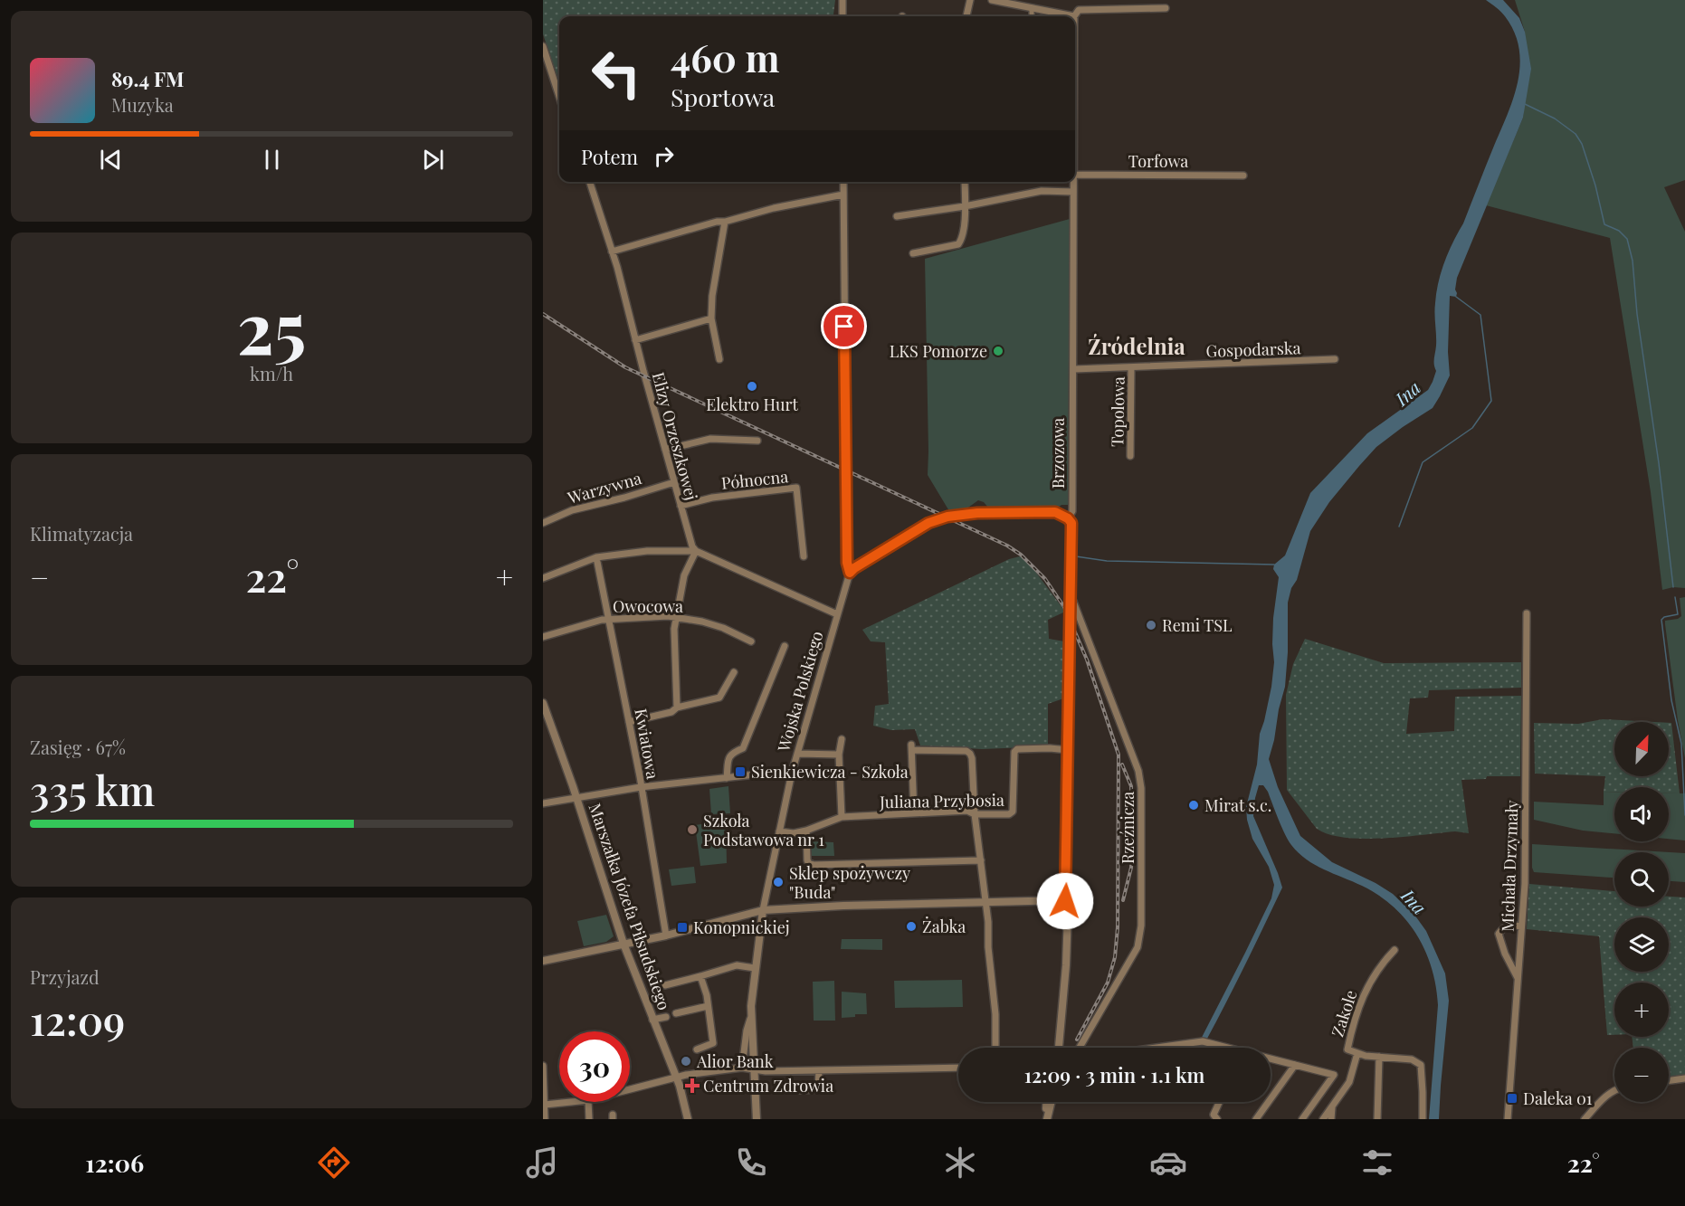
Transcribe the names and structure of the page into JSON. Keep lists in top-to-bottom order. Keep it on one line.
{"streets":{"street":["Torfowa","Gospodarska","Topolowa","Elizy Orzeszkowej","Brzozowa","Północna","Warzywna","Owocowa","Wojska Polskiego","Kwiatowa","Juliana Przybosia","Rzeźnicza","Michała Drzymały","Marszałka Józefa Piłsudskiego","Zakole"]},"crossings":[["Gospodarska","Topolowa"],["Gospodarska","Brzozowa"],["Elizy Orzeszkowej","Północna"],["Elizy Orzeszkowej","Warzywna"],["Brzozowa","Juliana Przybosia"],["Brzozowa","Rzeźnicza"],["Owocowa","Kwiatowa"],["Wojska Polskiego","Juliana Przybosia"]],"districts":["Źródelnia"],"water":["Ina"],"places":{"other":["LKS Pomorze","Elektro Hurt","Remi TSL","Mirat s.c.","Szkoła Podstawowa nr 1","Sklep spożywczy \"Buda\"","Żabka","Alior Bank"],"transit":["Sienkiewicza - Szkoła","Konopnickiej","Daleka 01"],"health":["Centrum Zdrowia"]},"north":"top right","page":{"turn":["460 m","Sportowa"],"song":["89.4 FM","Muzyka"],"then":"Potem","tile":[["25","km/h"],"Klimatyzacja",["Zasięg · 67%","335 km"],["Przyjazd","12:09"]],"heat":["−","22°","+"],"map_buttons":["+","−"],"limit":"30","trip":"12:09 · 3 min · 1.1 km","tabs":["12:06","22°"]}}
